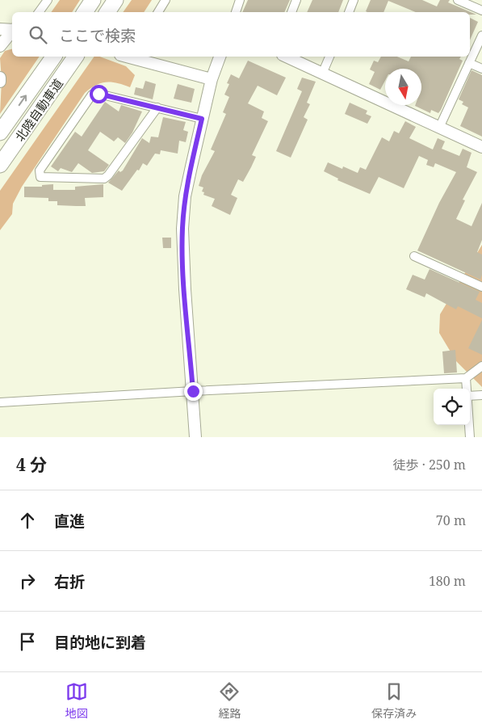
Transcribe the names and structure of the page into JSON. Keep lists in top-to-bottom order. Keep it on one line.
{"streets":{"highway":["北陸自動車道"]},"north":"bottom","page":{"search":"ここで検索","heading":["4 分","徒歩 · 250 m"],"list":[["直進","70 m"],["右折","180 m"],"目的地に到着"],"nav":["地図","経路","保存済み"]}}
